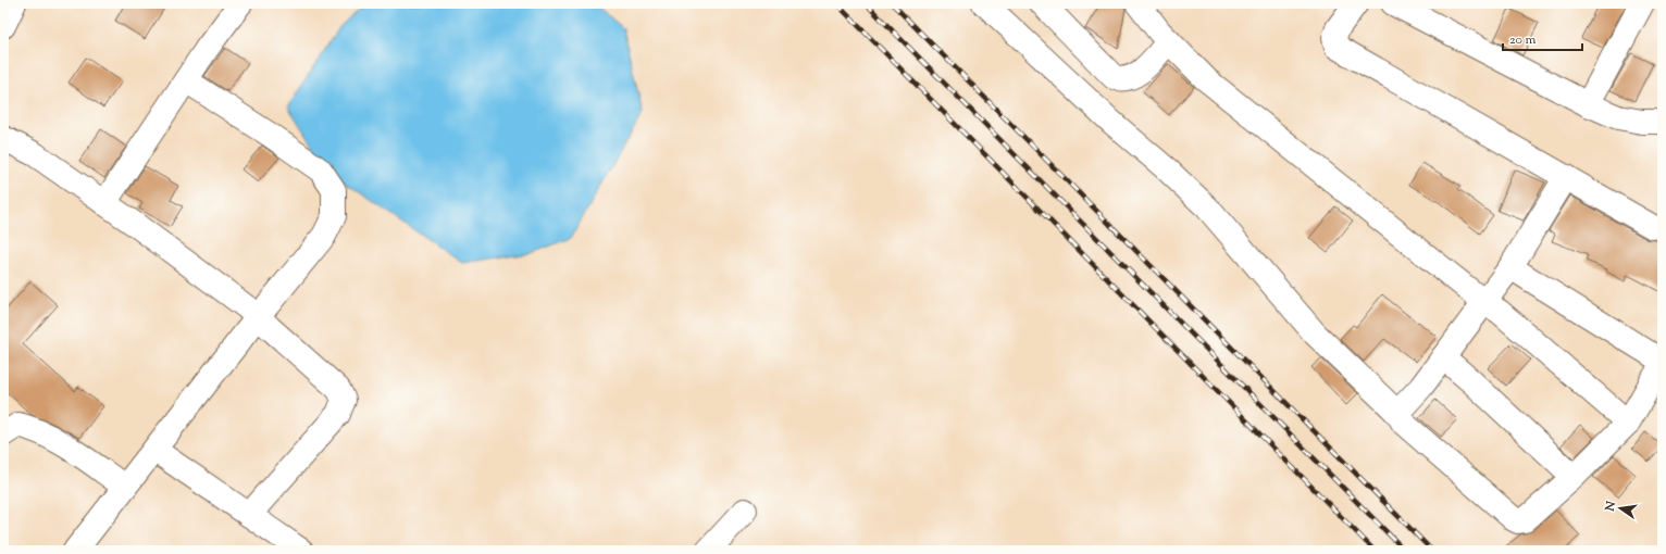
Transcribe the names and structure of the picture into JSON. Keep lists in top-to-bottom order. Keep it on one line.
{"scale_bar":"20 m","north":"left"}
